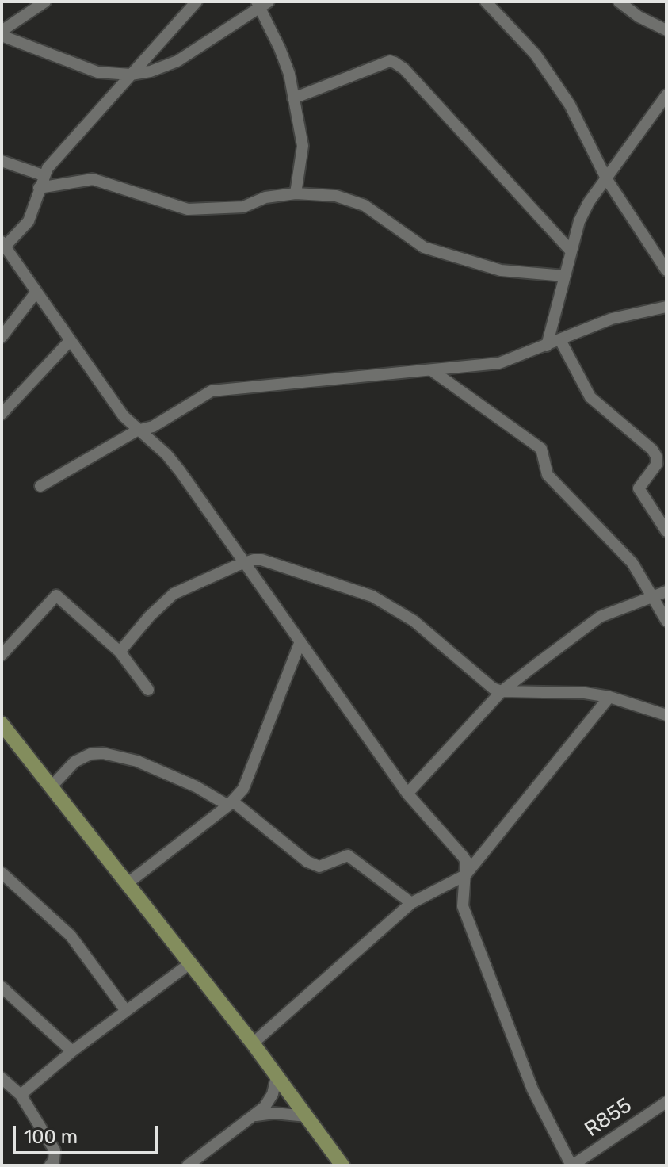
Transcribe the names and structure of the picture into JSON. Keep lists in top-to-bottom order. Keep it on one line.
{"streets":{"street":["R855"]},"scale_bar":"100 m"}
